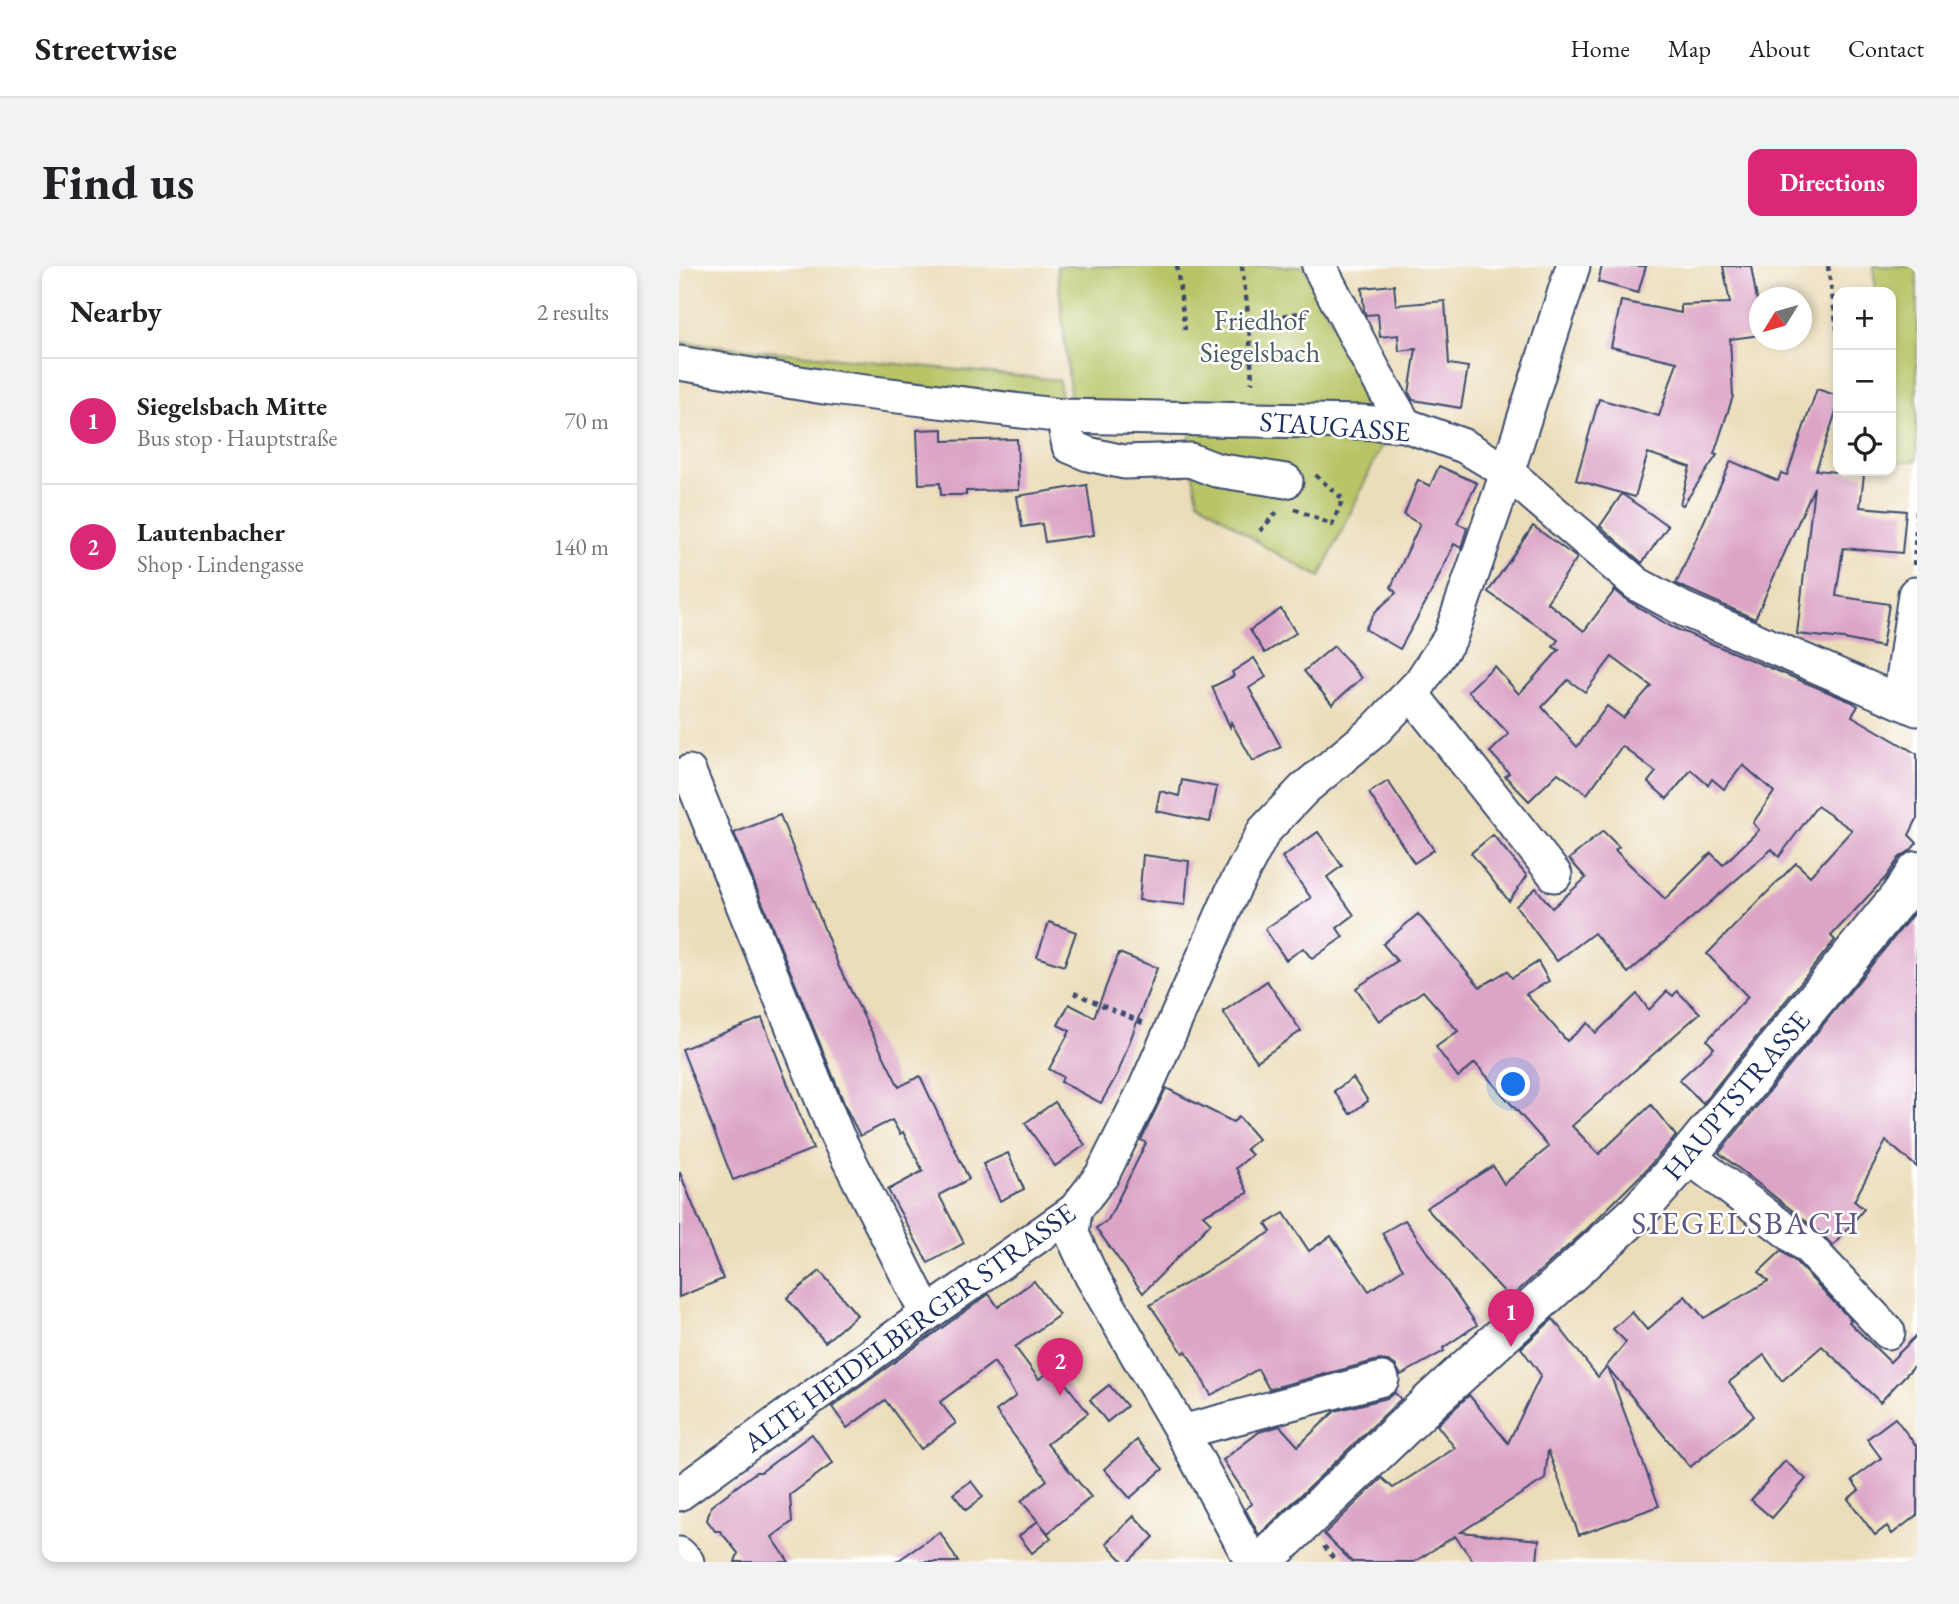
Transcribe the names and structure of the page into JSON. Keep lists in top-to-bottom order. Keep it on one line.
{"streets":{"main road":["HAUPTSTRASSE"],"street":["STAUGASSE","ALTE HEIDELBERGER STRASSE"]},"crossings":[["STAUGASSE","ALTE HEIDELBERGER STRASSE"]],"districts":["SIEGELSBACH"],"parks":["Friedhof Siegelsbach"],"north":"bottom left","page":{"header":"Streetwise","nav":["Home","Map","About","Contact"],"buttons":"Directions","title":"Find us","heading":["Nearby","2 results"],"map_buttons":["+","−"],"list":[{"mark":"1","name":"Siegelsbach Mitte","note":"Bus stop · Hauptstraße","value":"70 m"},{"mark":"2","name":"Lautenbacher","note":"Shop · Lindengasse","value":"140 m"}],"pins":["1","2"]}}
